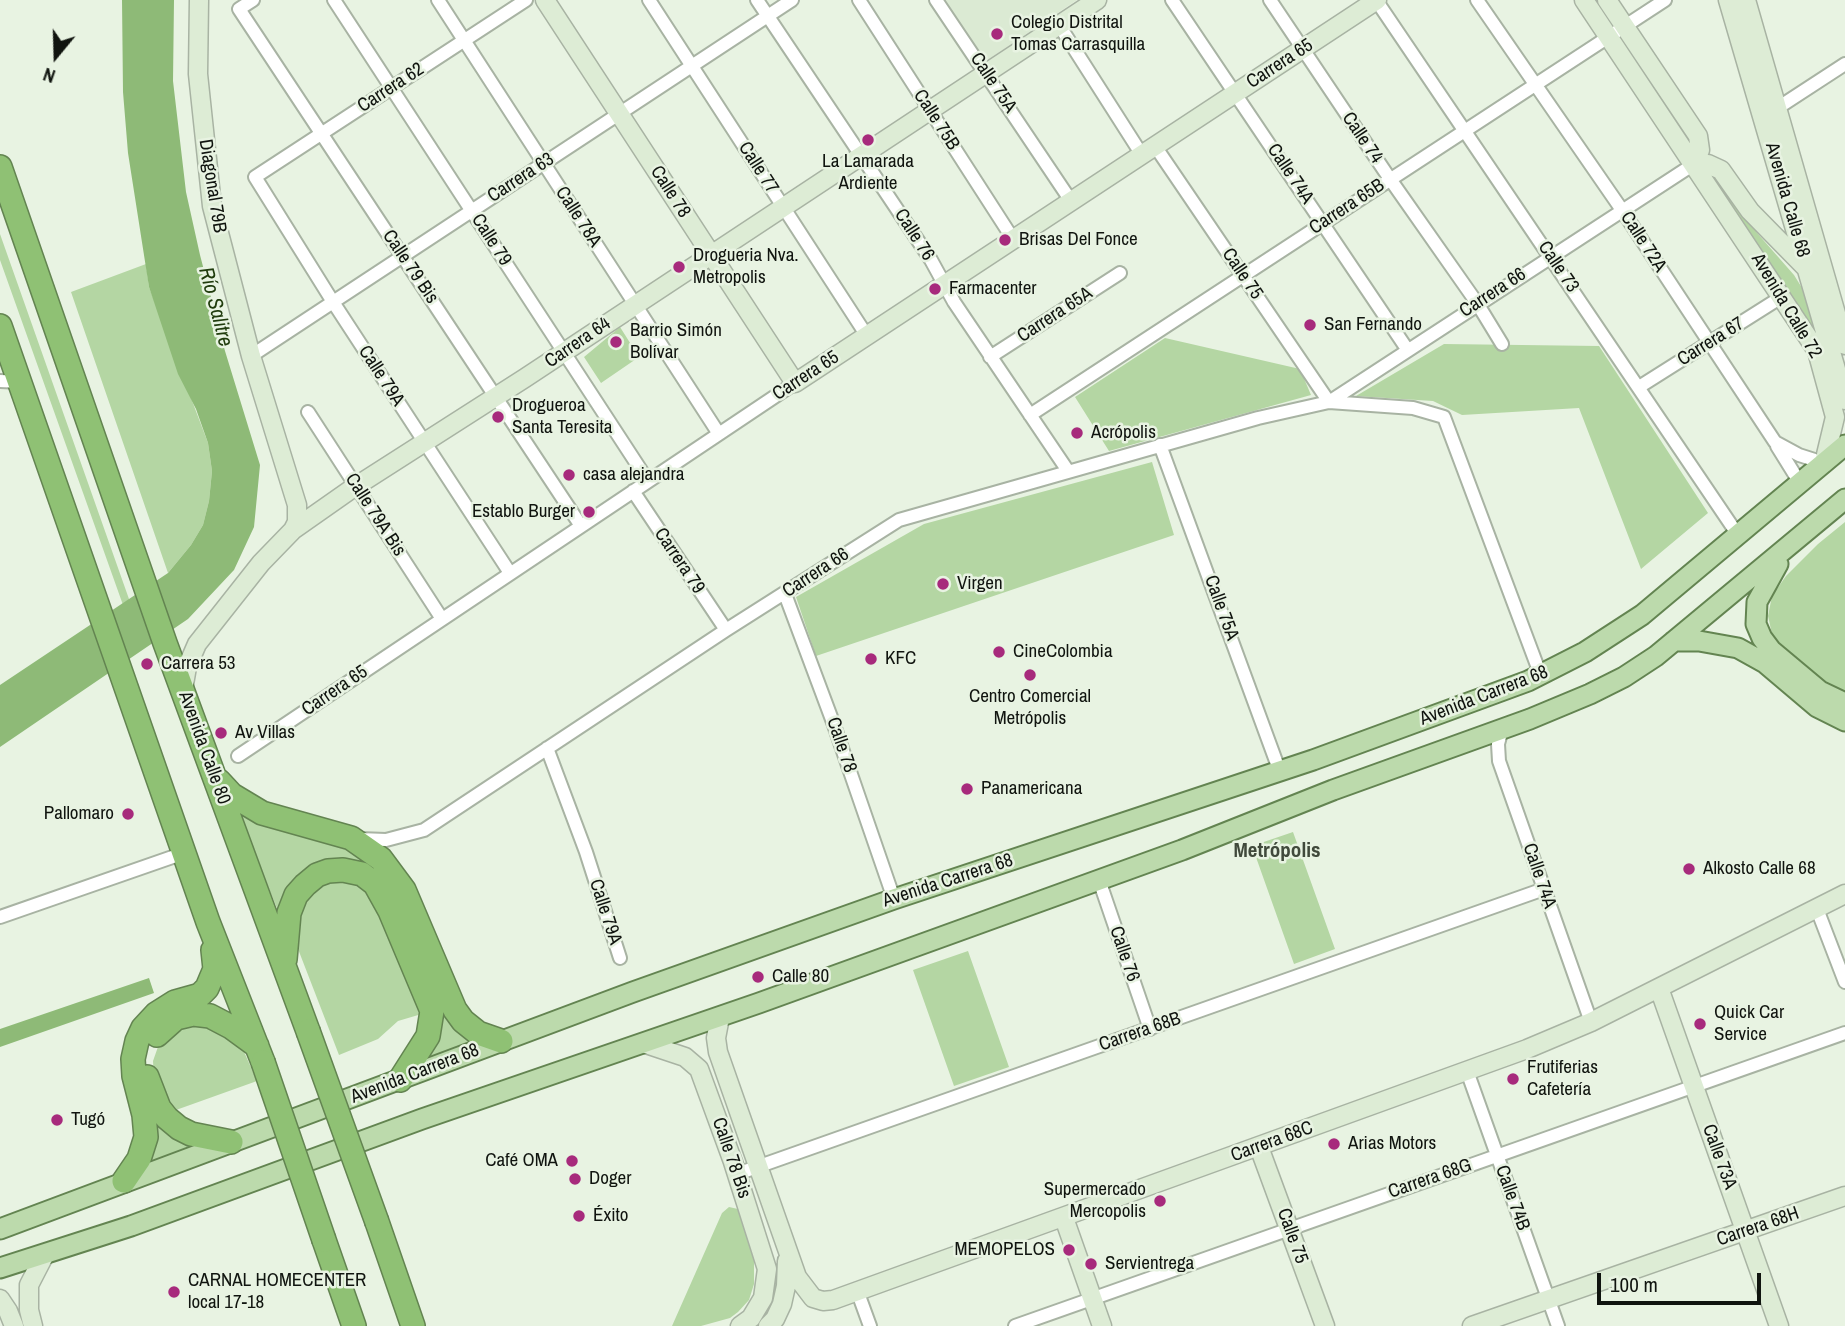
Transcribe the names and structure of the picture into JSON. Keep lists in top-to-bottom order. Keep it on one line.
{"streets":{"highway":["Avenida Calle 80"],"main road":["Avenida Carrera 68"],"street":["Carrera 65","Calle 75A","Carrera 62","Calle 75B","Calle 74","Calle 77","Calle 74A","Carrera 63","Diagonal 79B","Calle 78","Avenida Calle 68","Carrera 65B","Calle 78A","Calle 76","Calle 79","Calle 72A","Calle 79 Bis","Calle 73","Calle 75","Carrera 66","Avenida Calle 72","Carrera 65A","Carrera 67","Carrera 64","Calle 79A","Calle 79A Bis","Carrera 79","Carrera 68B","Carrera 68C","Calle 73A","Calle 78 Bis","Carrera 68G","Calle 74B","Carrera 68H"]},"crossings":[["Carrera 65","Calle 75A"],["Carrera 65","Calle 75B"],["Carrera 65","Calle 74"],["Carrera 65","Calle 77"],["Carrera 65","Calle 74A"],["Carrera 65","Calle 78"],["Carrera 65","Calle 78A"],["Carrera 65","Calle 76"],["Carrera 65","Calle 79"],["Carrera 65","Calle 79 Bis"],["Carrera 65","Calle 73"],["Carrera 65","Calle 75"],["Carrera 65","Calle 79A"],["Carrera 65","Calle 79A Bis"],["Carrera 65","Carrera 79"],["Calle 75A","Carrera 66"],["Calle 75A","Carrera 64"],["Calle 75A","Avenida Carrera 68"],["Carrera 62","Calle 78A"],["Carrera 62","Calle 79"],["Carrera 62","Calle 79 Bis"],["Carrera 62","Calle 79A"],["Calle 75B","Carrera 64"],["Calle 74","Carrera 65B"],["Calle 74","Carrera 66"],["Calle 77","Carrera 63"],["Calle 77","Carrera 64"],["Calle 74A","Carrera 65B"],["Calle 74A","Carrera 66"],["Calle 74A","Avenida Carrera 68"],["Calle 74A","Carrera 68B"],["Calle 74A","Carrera 68C"],["Carrera 63","Diagonal 79B"],["Carrera 63","Calle 78"],["Carrera 63","Calle 78A"],["Carrera 63","Calle 76"],["Carrera 63","Calle 79"],["Carrera 63","Calle 79 Bis"],["Carrera 63","Calle 79A"],["Diagonal 79B","Carrera 64"],["Calle 78","Carrera 66"],["Calle 78","Carrera 64"],["Calle 78","Avenida Carrera 68"],["Avenida Calle 68","Avenida Calle 72"],["Carrera 65B","Calle 76"],["Carrera 65B","Calle 72A"],["Carrera 65B","Calle 73"],["Carrera 65B","Calle 75"],["Carrera 65B","Avenida Calle 72"],["Calle 78A","Carrera 64"],["Calle 76","Carrera 66"],["Calle 76","Carrera 65A"],["Calle 76","Carrera 64"],["Calle 76","Avenida Carrera 68"],["Calle 76","Carrera 68B"],["Calle 79","Carrera 64"],["Calle 72A","Carrera 66"],["Calle 72A","Carrera 67"],["Calle 72A","Avenida Carrera 68"],["Calle 79 Bis","Carrera 64"],["Calle 73","Carrera 66"],["Calle 73","Carrera 67"],["Calle 73","Avenida Carrera 68"],["Calle 75","Carrera 66"],["Calle 75","Carrera 64"],["Calle 75","Carrera 68C"],["Calle 75","Carrera 68G"],["Carrera 66","Avenida Calle 72"],["Carrera 66","Calle 79A"],["Carrera 66","Carrera 79"],["Carrera 66","Avenida Carrera 68"],["Avenida Calle 72","Carrera 67"],["Avenida Calle 72","Avenida Carrera 68"],["Carrera 64","Calle 79A"],["Carrera 64","Calle 79A Bis"],["Carrera 64","Avenida Calle 80"],["Avenida Carrera 68","Calle 78 Bis"],["Carrera 68B","Calle 78 Bis"],["Carrera 68C","Calle 73A"],["Carrera 68C","Calle 78 Bis"],["Carrera 68C","Calle 74B"],["Calle 73A","Carrera 68G"],["Calle 73A","Carrera 68H"],["Carrera 68G","Calle 74B"],["Calle 74B","Carrera 68H"]],"districts":["Metrópolis"],"water":["Río Salitre"],"places":["Colegio Distrital Tomas Carrasquilla","La Lamarada Ardiente","Brisas Del Fonce","Drogueria Nva. Metropolis","Farmacenter","San Fernando","Barrio Simón Bolívar","Drogueroa Santa Teresita","Acrópolis","casa alejandra","Establo Burger","Virgen","CineColombia","KFC","Carrera 53","Centro Comercial Metrópolis","Av Villas","Panamericana","Pallomaro","Alkosto Calle 68","Calle 80","Quick Car Service","Frutiferias Cafetería","Tugó","Arias Motors","Café OMA","Doger","Supermercado Mercopolis","Éxito","MEMOPELOS","Servientrega","CARNAL HOMECENTER local 17-18"],"scale_bar":"100 m","north":"bottom"}
